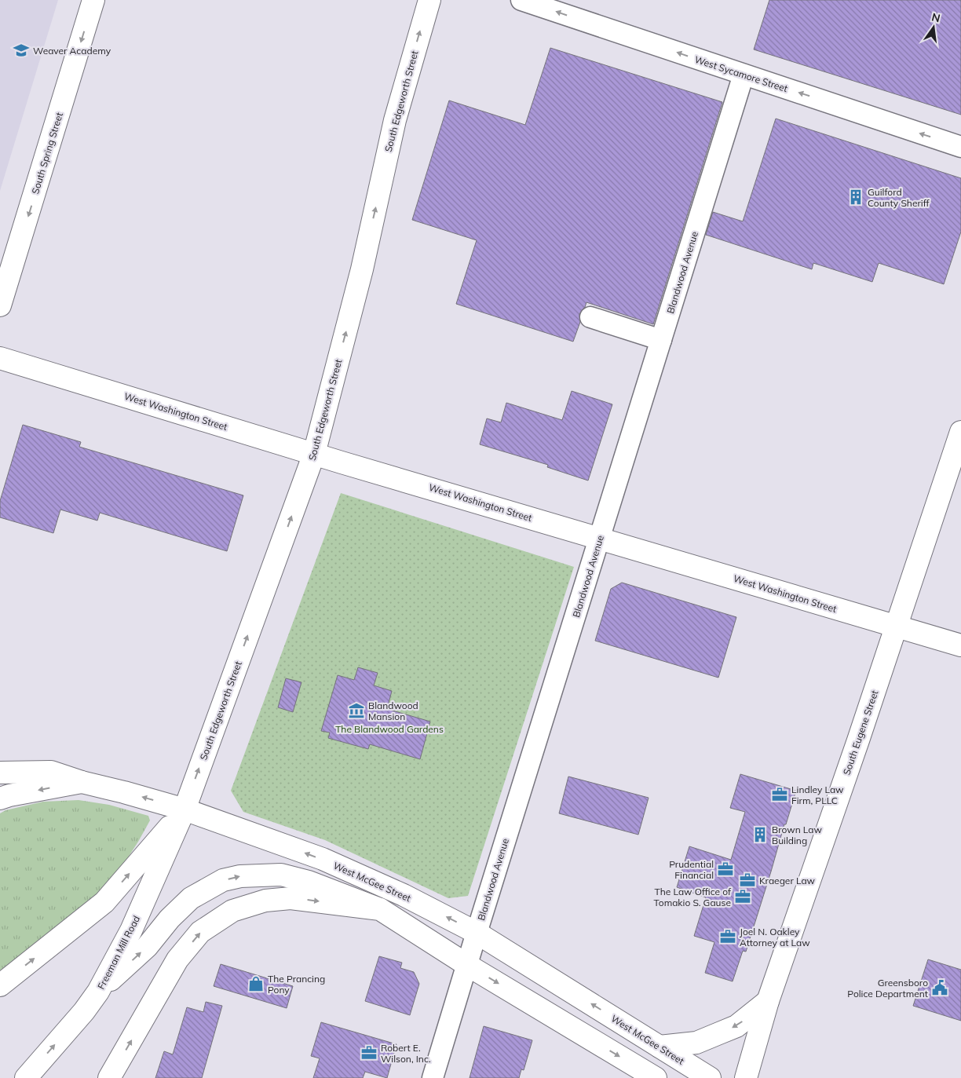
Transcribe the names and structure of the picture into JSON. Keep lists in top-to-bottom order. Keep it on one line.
{"streets":{"main road":["South Edgeworth Street","South Spring Street","West Washington Street","South Eugene Street","West McGee Street","Freeman Mill Road"],"street":["West Sycamore Street","Blandwood Avenue"]},"crossings":[["West Sycamore Street","Blandwood Avenue"],["South Edgeworth Street","West Washington Street"],["South Edgeworth Street","West McGee Street"],["South Edgeworth Street","Freeman Mill Road"],["Blandwood Avenue","West Washington Street"],["Blandwood Avenue","West McGee Street"],["West Washington Street","South Eugene Street"],["West McGee Street","Freeman Mill Road"]],"one_way":["West Sycamore Street","South Edgeworth Street","South Spring Street"],"parks":["The Blandwood Gardens"],"places":{"school or university":["Weaver Academy"],"building":["Guilford County Sheriff","Brown Law Building"],"museum":["Blandwood Mansion"],"office":["Lindley Law Firm, PLLC","Prudential Financial","Kraeger Law","The Law Office of Tomakio S. Gause","Joel N. Oakley Attorney at Law","Robert E. Wilson, Inc."],"shop":["The Prancing Pony"],"public building":["Greensboro Police Department"]},"north":"top"}
